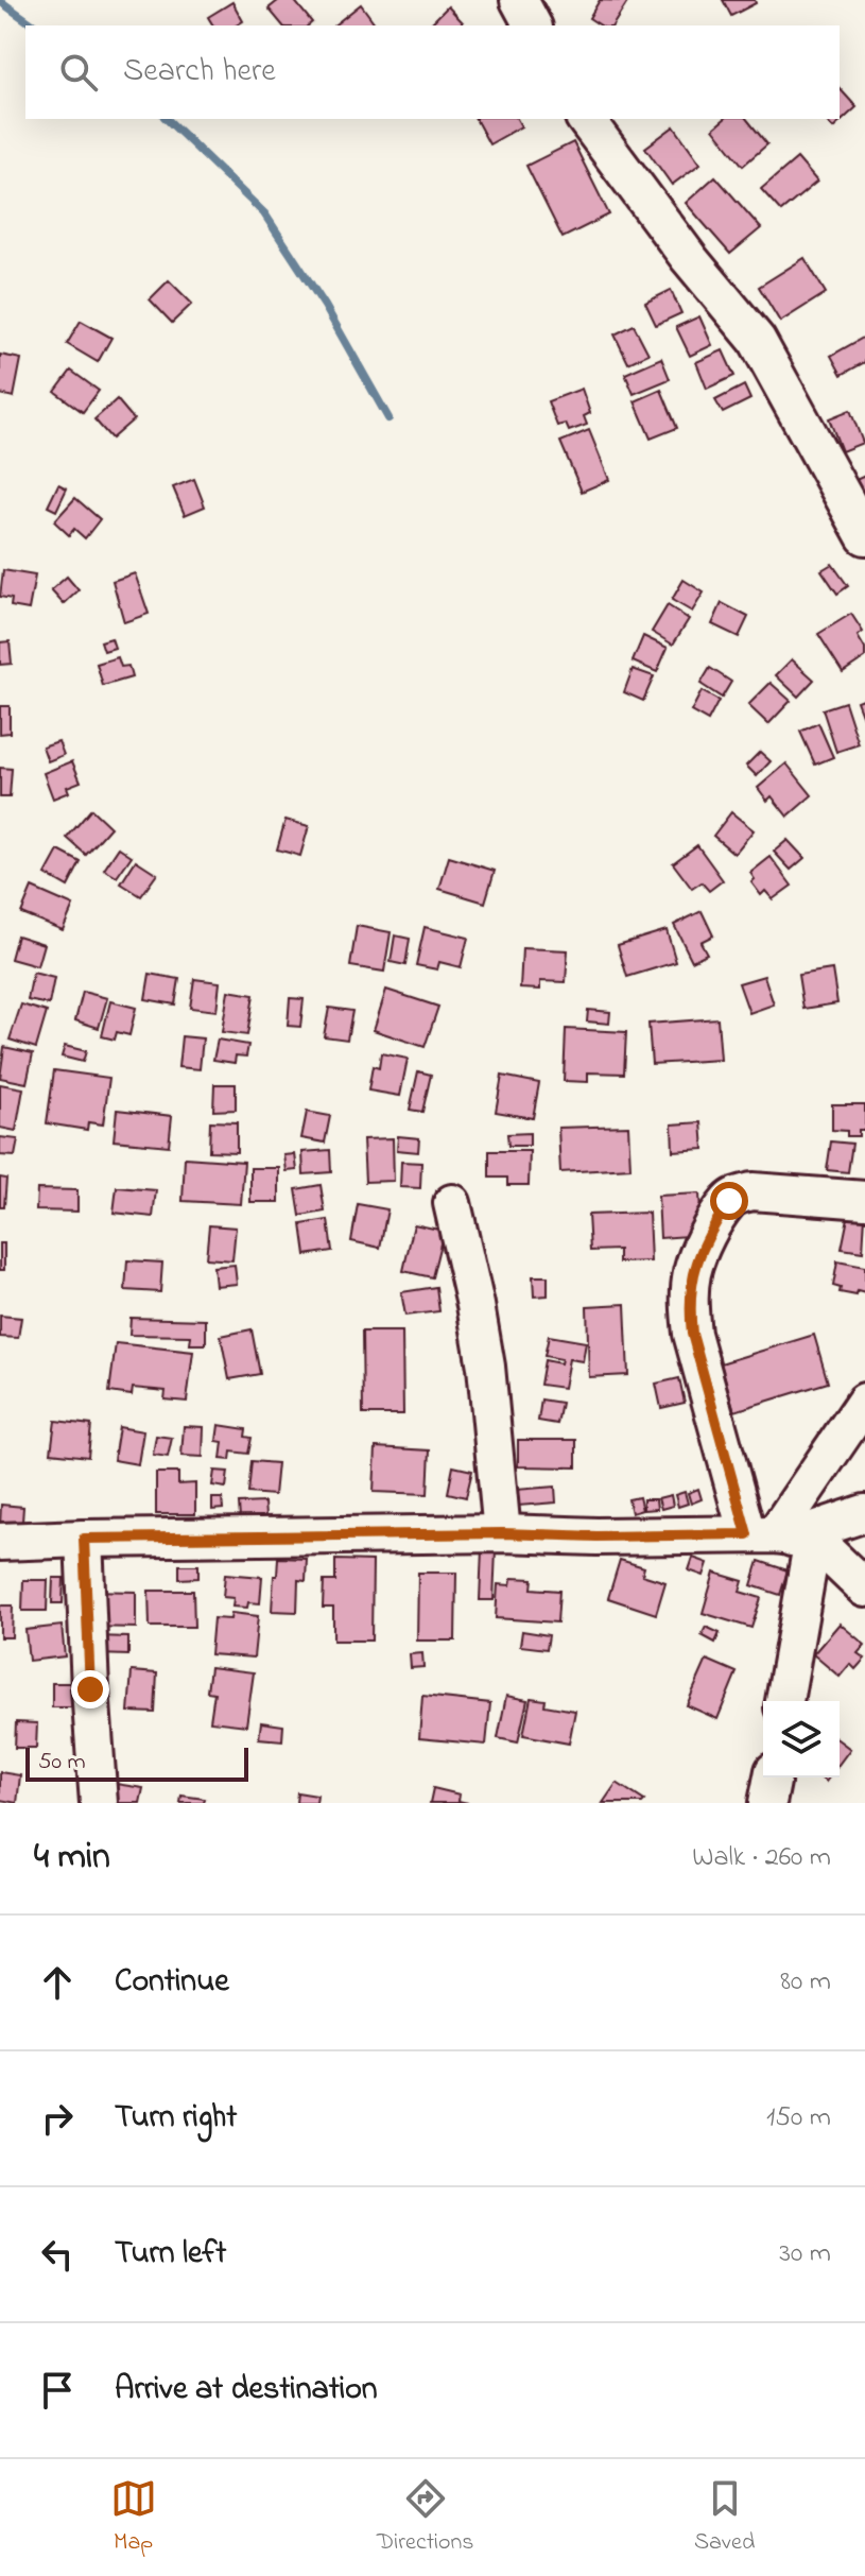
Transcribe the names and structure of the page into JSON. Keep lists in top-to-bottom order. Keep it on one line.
{"scale_bar":"50 m","page":{"search":"Search here","scale":"50 m","heading":["4 min","Walk · 260 m"],"list":[["Continue","80 m"],["Turn right","150 m"],["Turn left","30 m"],"Arrive at destination"],"nav":["Map","Directions","Saved"]}}
